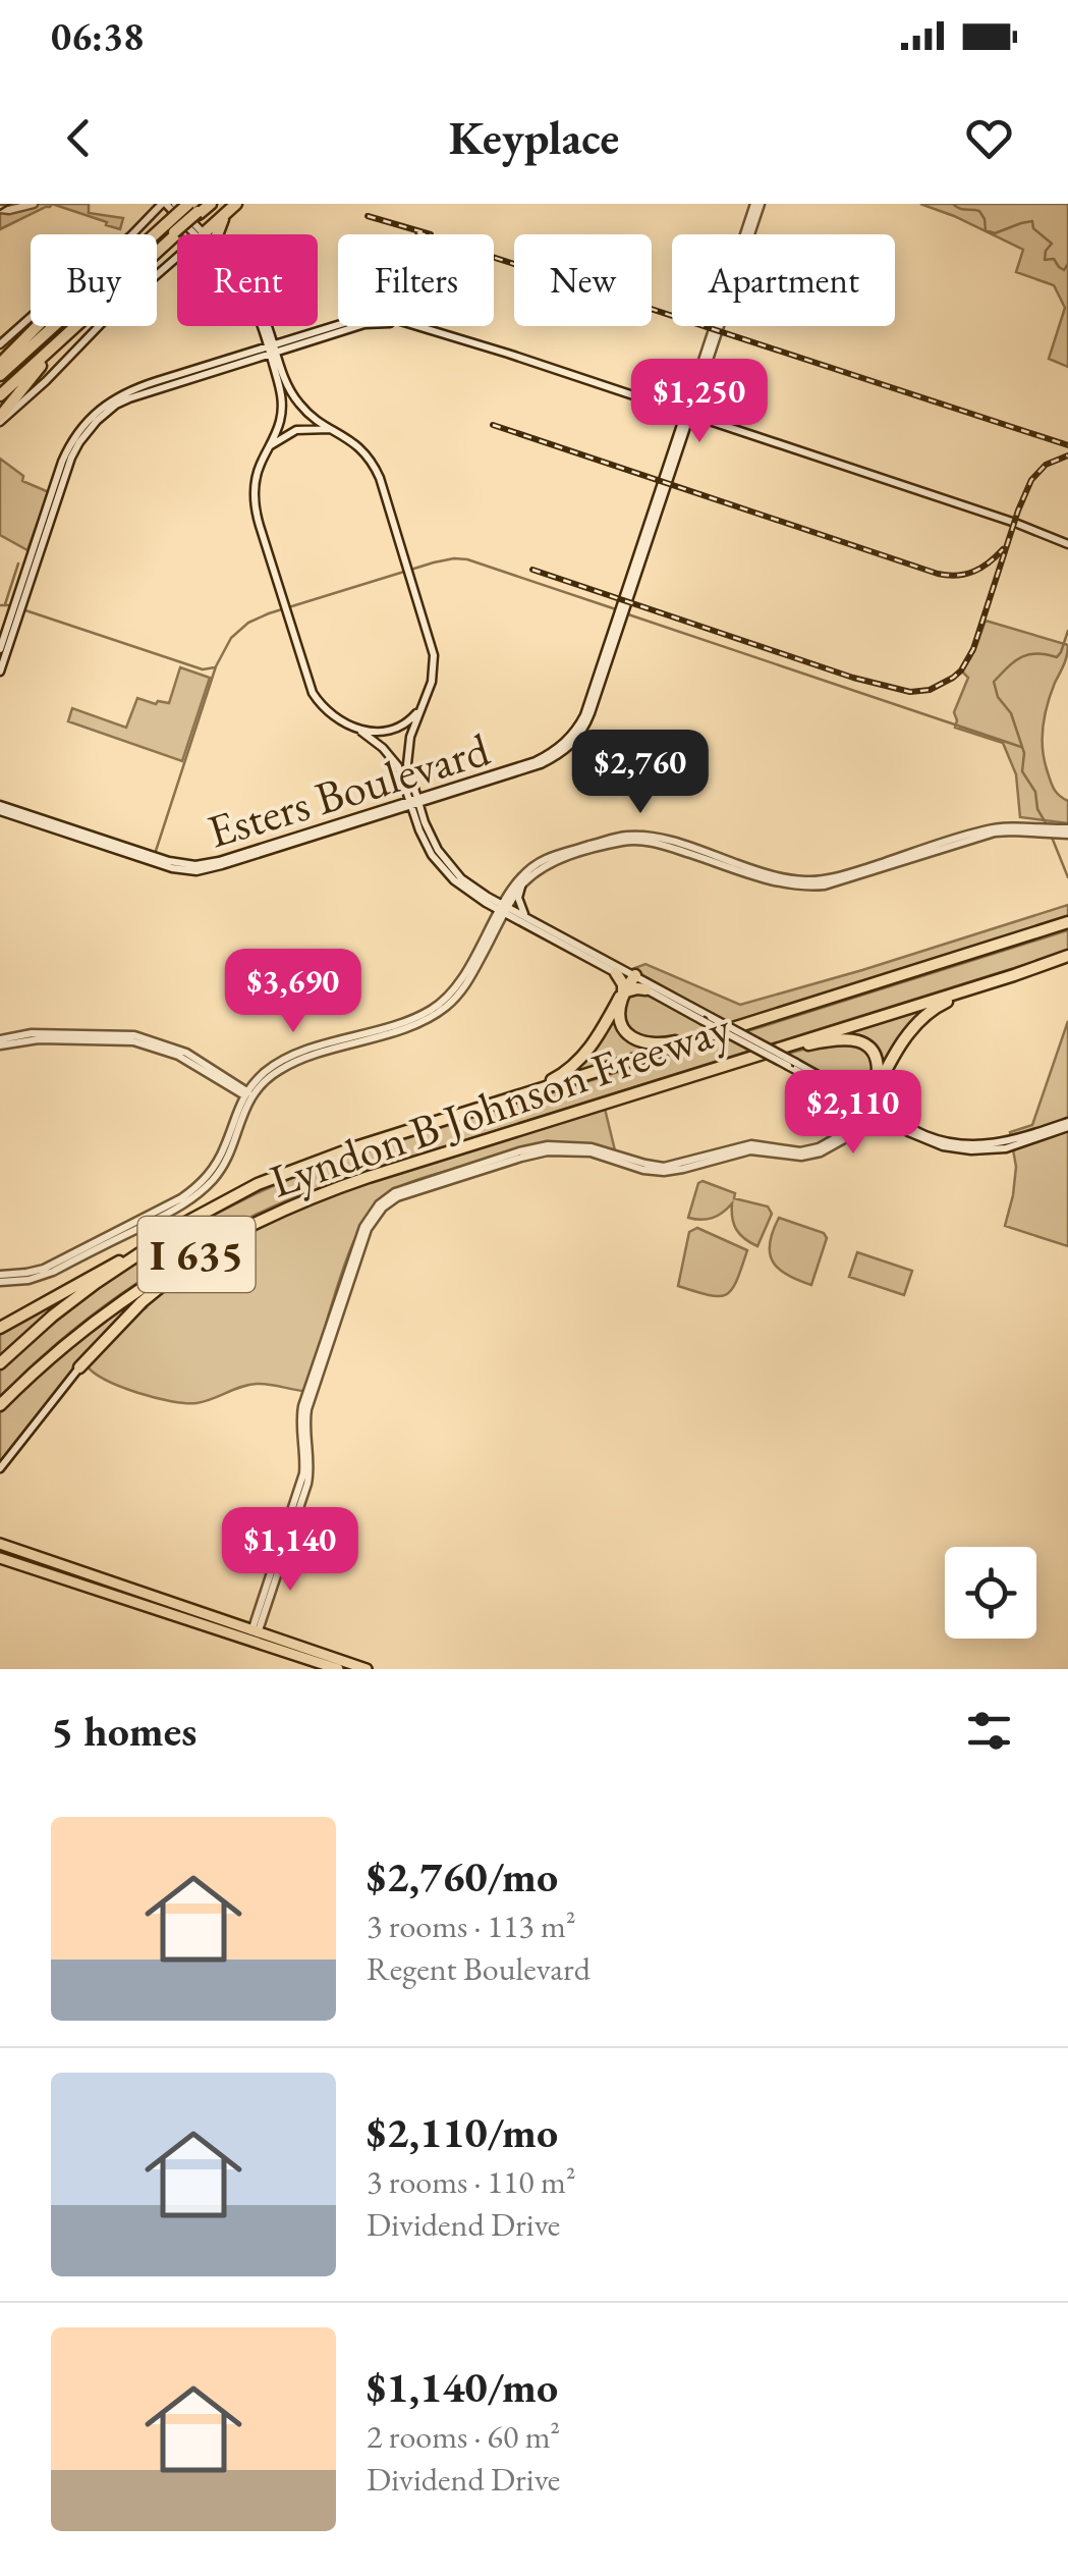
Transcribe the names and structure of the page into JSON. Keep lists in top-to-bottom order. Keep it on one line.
{"streets":{"highway":["Lyndon B Johnson Freeway","I 635"],"main road":["Esters Boulevard"]},"page":{"status":"06:38","header":"Keyplace","chip":["Buy","Rent","Filters","New","Apartment"],"price":["$1,250","$2,760","$3,690","$2,110","$1,140"],"heading":"5 homes","list":[{"name":"$2,760/mo","note":"3 rooms · 113 m² · Regent Boulevard"},{"name":"$2,110/mo","note":"3 rooms · 110 m² · Dividend Drive"},{"name":"$1,140/mo","note":"2 rooms · 60 m² · Dividend Drive"}]}}
